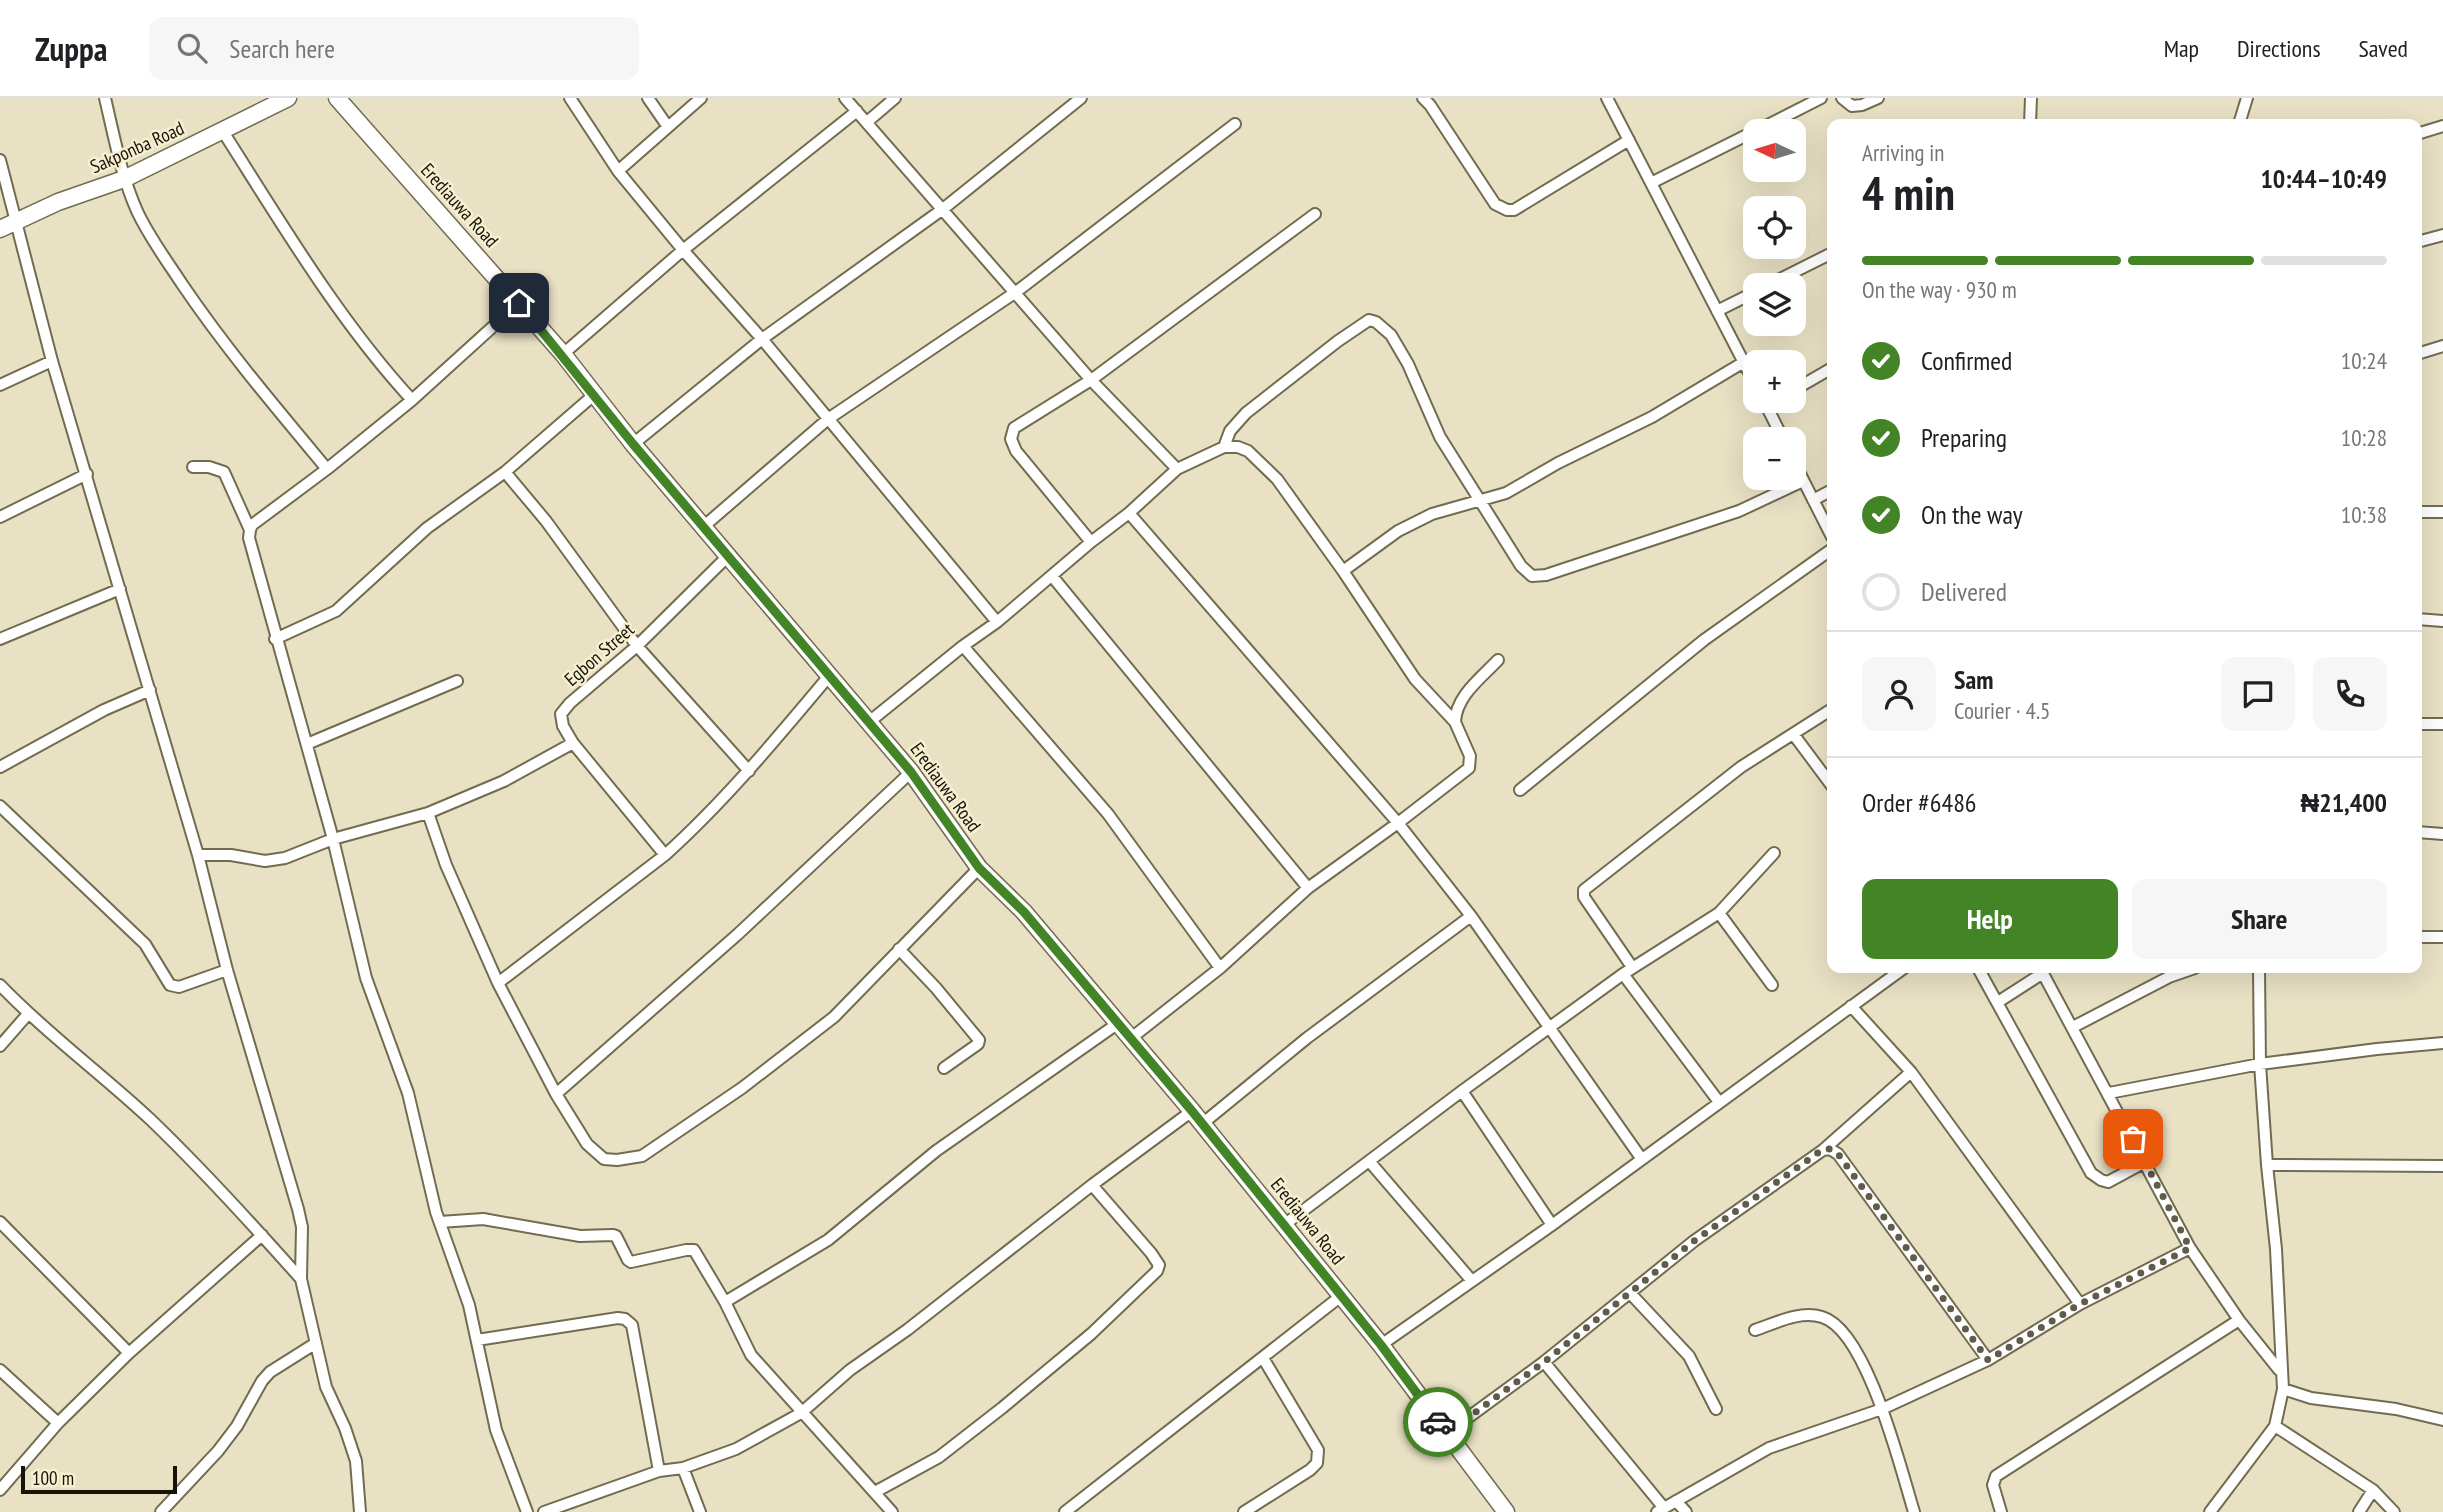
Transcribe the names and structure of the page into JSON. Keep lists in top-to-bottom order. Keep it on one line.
{"streets":{"street":["Sakponba Road","Erediauwa Road","Egbon Street"]},"crossings":[["Erediauwa Road","Egbon Street"]],"scale_bar":"100 m","north":"left","page":{"header":"Zuppa","search":"Search here","nav":["Map","Directions","Saved"],"map_buttons":["+","−"],"heading":["4 min","Arriving in","10:44–10:49"],"panel":["Sam","Courier · 4.5","Order #6486","₦21,400"],"bar":"On the way · 930 m","list":[["Confirmed","10:24"],["Preparing","10:28"],["On the way","10:38"],"Delivered"],"buttons":["Help","Share"],"scale":"100 m"}}
